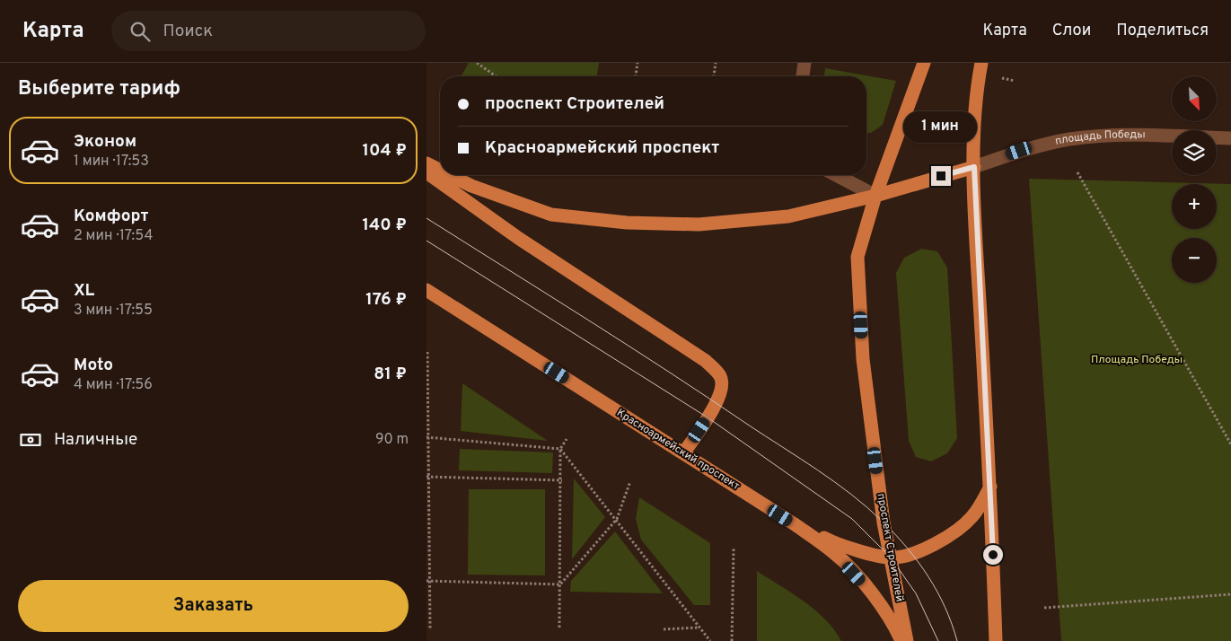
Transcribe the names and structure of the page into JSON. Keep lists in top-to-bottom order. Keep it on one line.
{"streets":{"main road":["Красноармейский проспект","проспект Строителей"],"street":["площадь Победы"]},"parks":["Площадь Победы"],"north":"bottom right","page":{"header":"Карта","search":"Поиск","nav":["Карта","Слои","Поделиться"],"heading":"Выберите тариф","map_buttons":["+","−"],"banner":["проспект Строителей","Красноармейский проспект"],"bubble":"1 мин","list":[{"name":"Эконом","note":"1 мин · 17:53","value":"104 ₽"},{"name":"Комфорт","note":"2 мин · 17:54","value":"140 ₽"},{"name":"XL","note":"3 мин · 17:55","value":"176 ₽"},{"name":"Moto","note":"4 мин · 17:56","value":"81 ₽"}],"pay":["Наличные","90 m"],"buttons":"Заказать"}}
